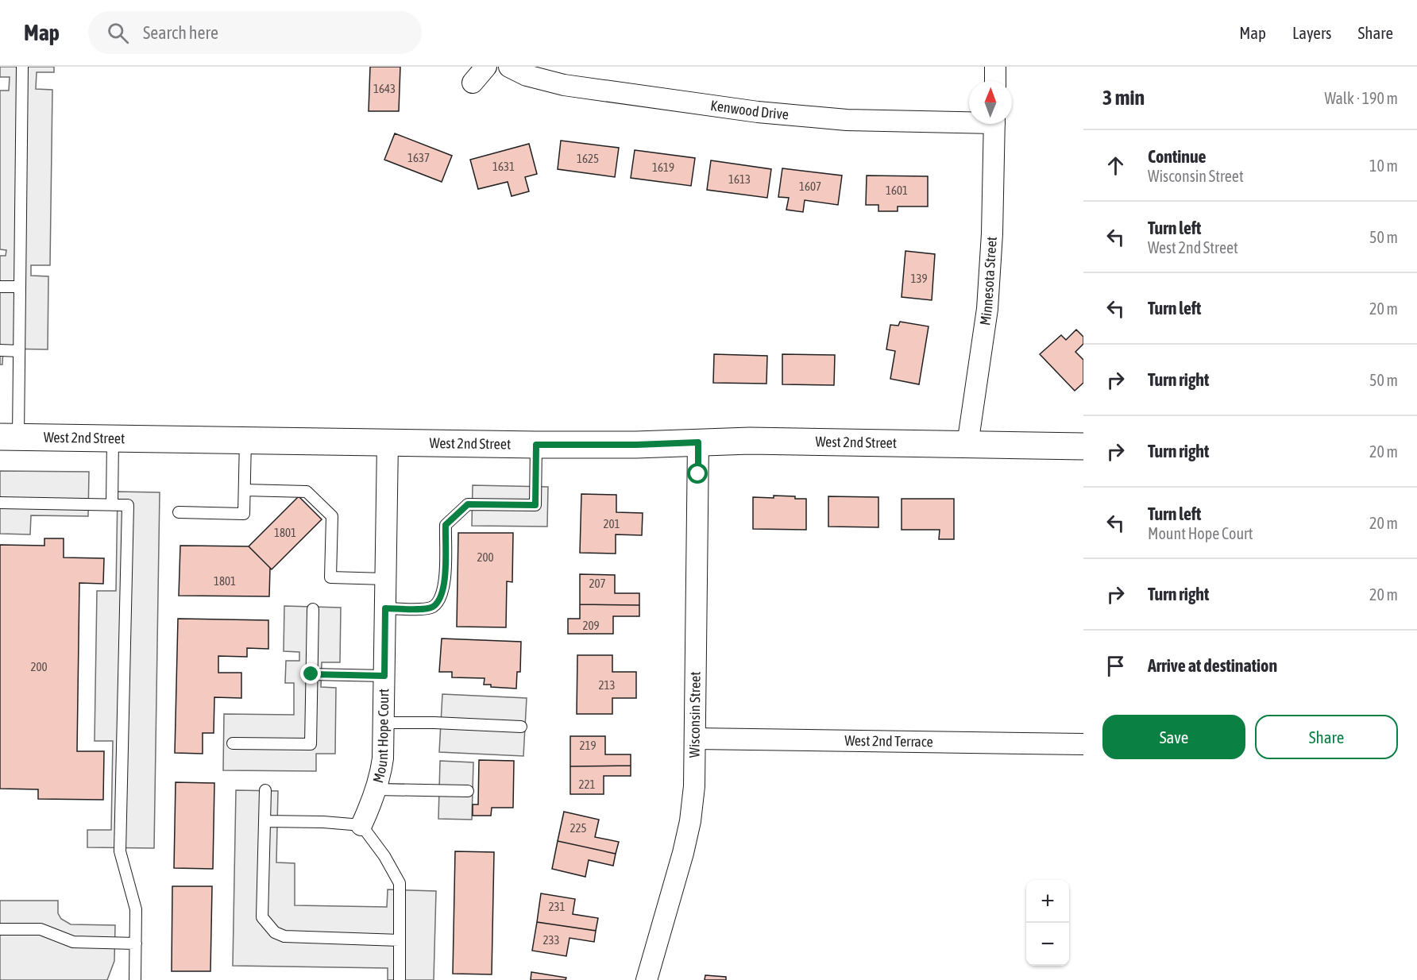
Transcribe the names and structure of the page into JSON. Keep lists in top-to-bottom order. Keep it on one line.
{"streets":{"street":["Kenwood Drive","Minnesota Street","West 2nd Street","Wisconsin Street","Mount Hope Court","West 2nd Terrace"]},"crossings":[["Minnesota Street","West 2nd Street"],["West 2nd Street","Wisconsin Street"],["West 2nd Street","Mount Hope Court"],["Wisconsin Street","West 2nd Terrace"]],"house_numbers":["1643","1637","1625","1631","1619","1613","1607","1601","139","201","1801","200","1801","207","209","200","213","219","221","225","231","233"],"north":"top","page":{"header":"Map","search":"Search here","nav":["Map","Layers","Share"],"heading":["3 min","Walk · 190 m"],"list":[["Continue","Wisconsin Street","10 m"],["Turn left","West 2nd Street","50 m"],["Turn left","20 m"],["Turn right","50 m"],["Turn right","20 m"],["Turn left","Mount Hope Court","20 m"],["Turn right","20 m"],"Arrive at destination"],"buttons":["Save","Share"],"map_buttons":["+","−"]}}
